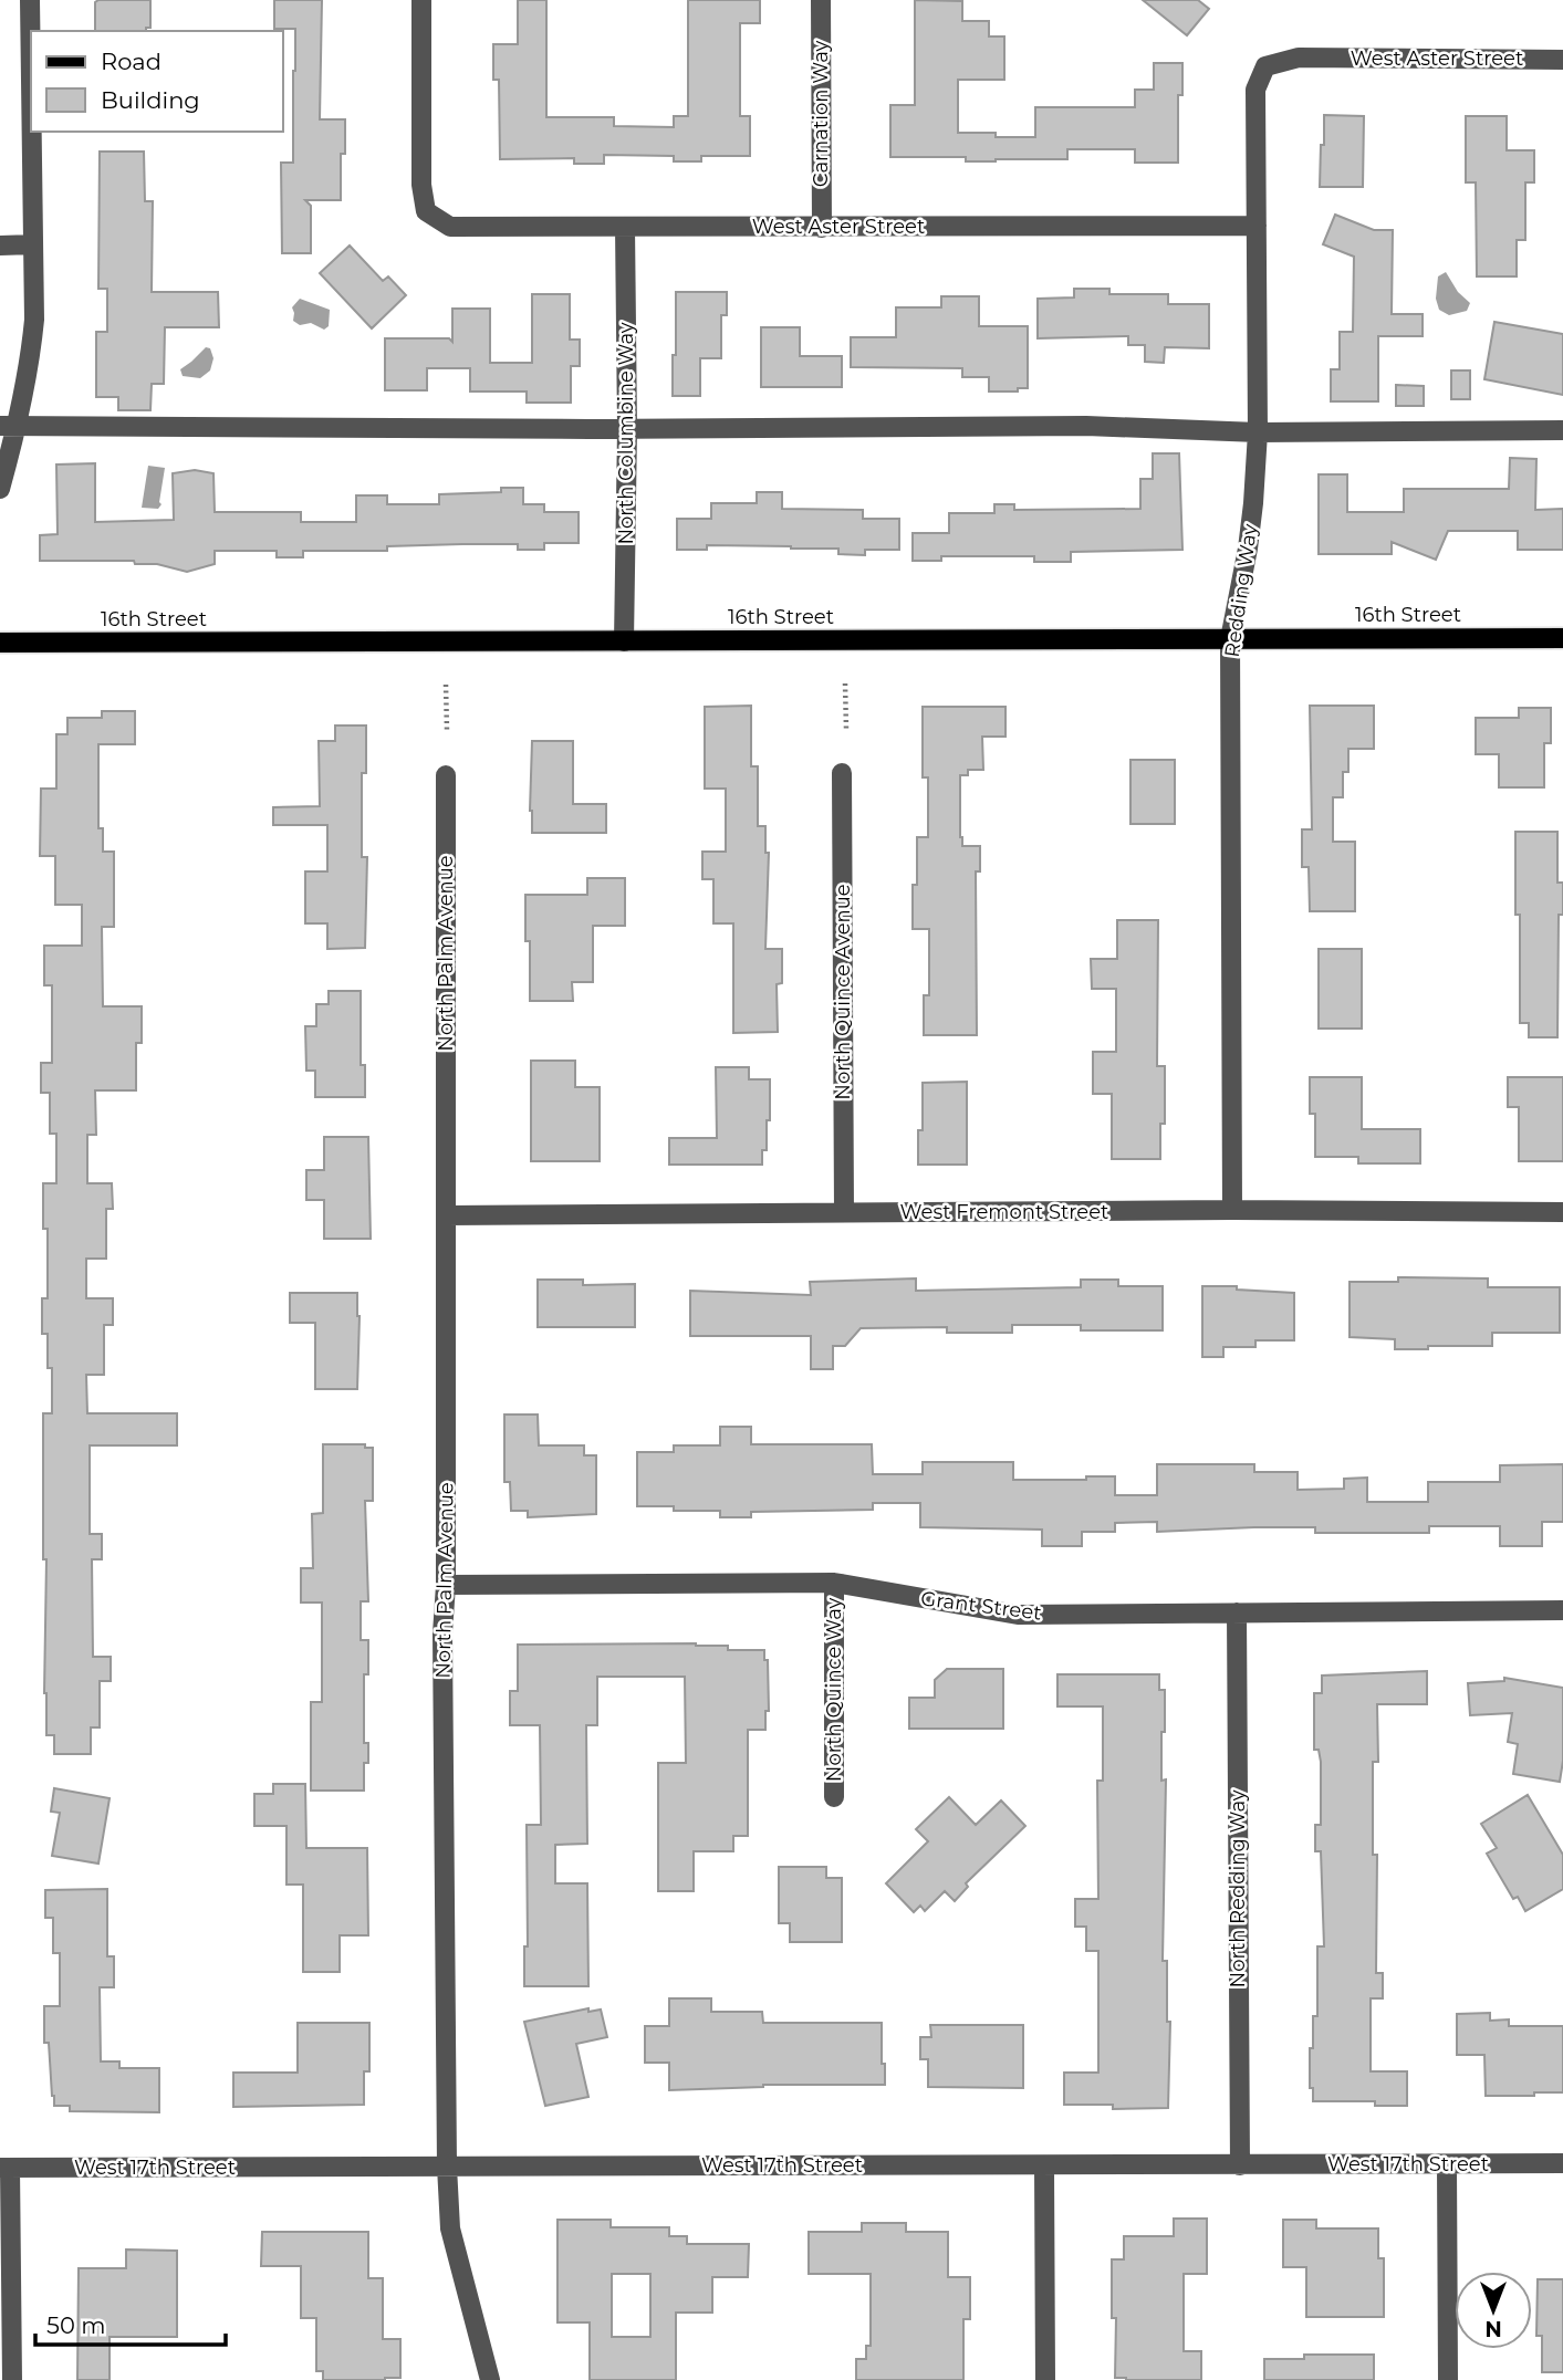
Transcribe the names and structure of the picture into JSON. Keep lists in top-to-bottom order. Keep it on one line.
{"streets":{"main road":["16th Street"],"street":["West Aster Street","Carnation Way","North Columbine Way","Redding Way","North Palm Avenue","North Quince Avenue","West Fremont Street","Grant Street","North Quince Way","North Redding Way","West 17th Street"]},"crossings":[["West Aster Street","Carnation Way"],["West Aster Street","North Columbine Way"],["West Aster Street","Redding Way"],["North Columbine Way","16th Street"],["Redding Way","16th Street"],["Redding Way","West Fremont Street"],["North Palm Avenue","West Fremont Street"],["North Palm Avenue","Grant Street"],["North Palm Avenue","West 17th Street"],["North Quince Avenue","West Fremont Street"],["Grant Street","North Quince Way"],["Grant Street","North Redding Way"],["North Redding Way","West 17th Street"]],"legend":["Road","Building"],"scale_bar":"50 m","north":"bottom"}
